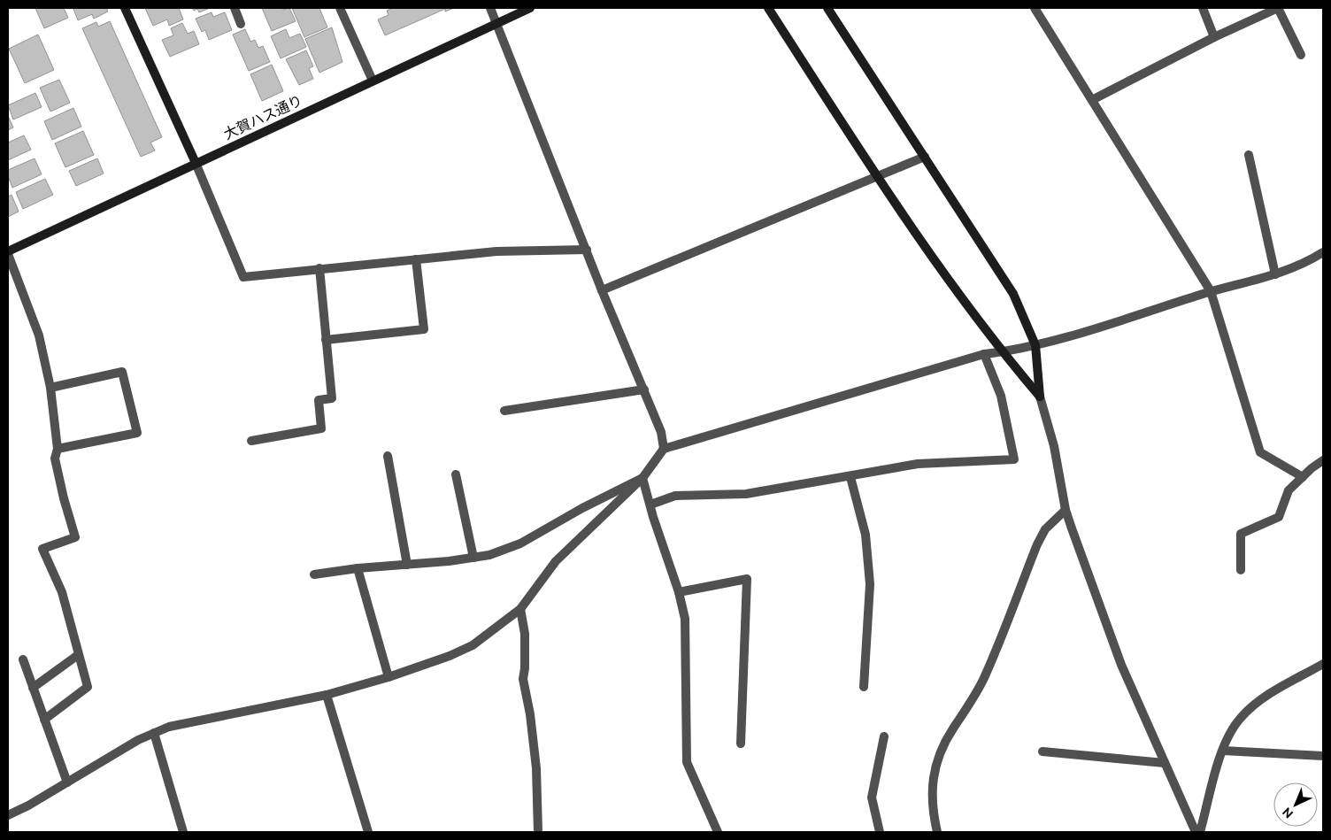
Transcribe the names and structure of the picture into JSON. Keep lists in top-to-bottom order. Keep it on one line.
{"streets":{"street":["大賀ハス通り"]},"north":"bottom left"}
